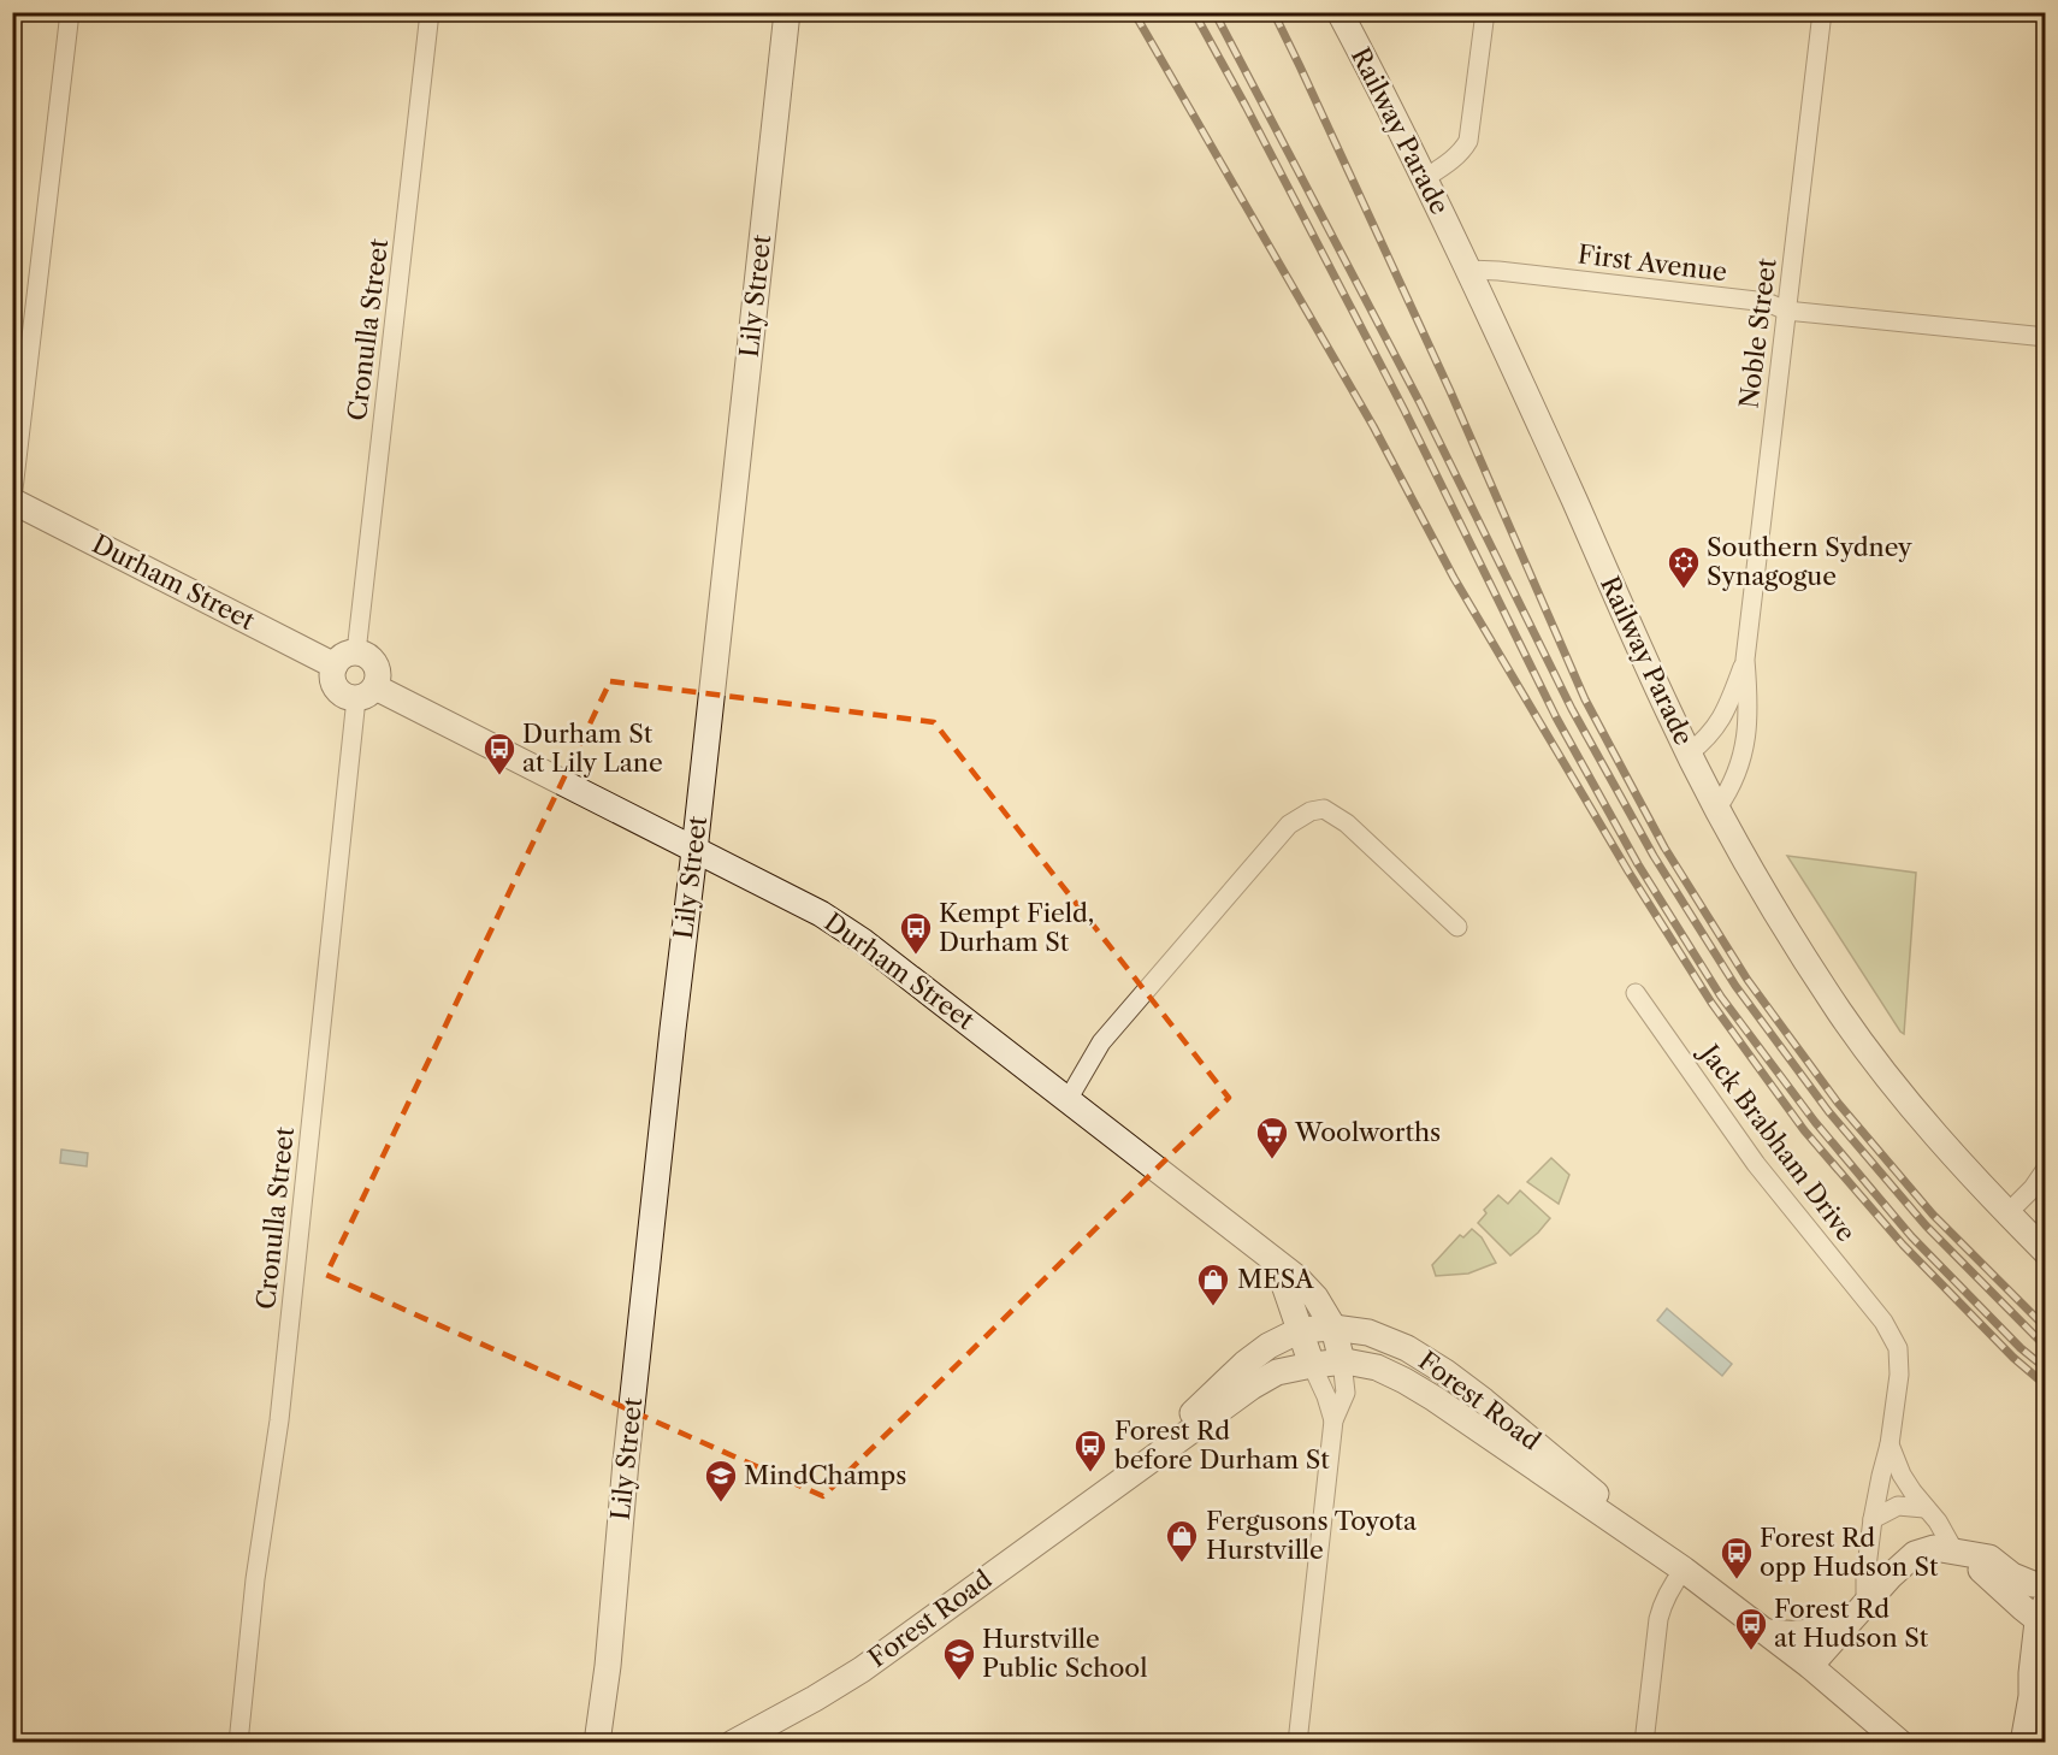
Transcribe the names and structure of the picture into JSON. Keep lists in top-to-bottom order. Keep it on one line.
{"streets":{"street":["Railway Parade","First Avenue","Lily Street","Cronulla Street","Noble Street","Durham Street","Jack Brabham Drive","Forest Road"]},"crossings":[["Railway Parade","First Avenue"],["Railway Parade","Noble Street"],["First Avenue","Noble Street"],["Lily Street","Durham Street"],["Cronulla Street","Durham Street"],["Durham Street","Forest Road"]],"places":{"synagogue":["Southern Sydney Synagogue"],"bus stop":["Durham St at Lily Lane","Kempt Field, Durham St","Forest Rd before Durham St","Forest Rd opp Hudson St","Forest Rd at Hudson St"],"supermarket":["Woolworths"],"shop":["MESA","Fergusons Toyota Hurstville"],"school or university":["MindChamps","Hurstville Public School"]}}
